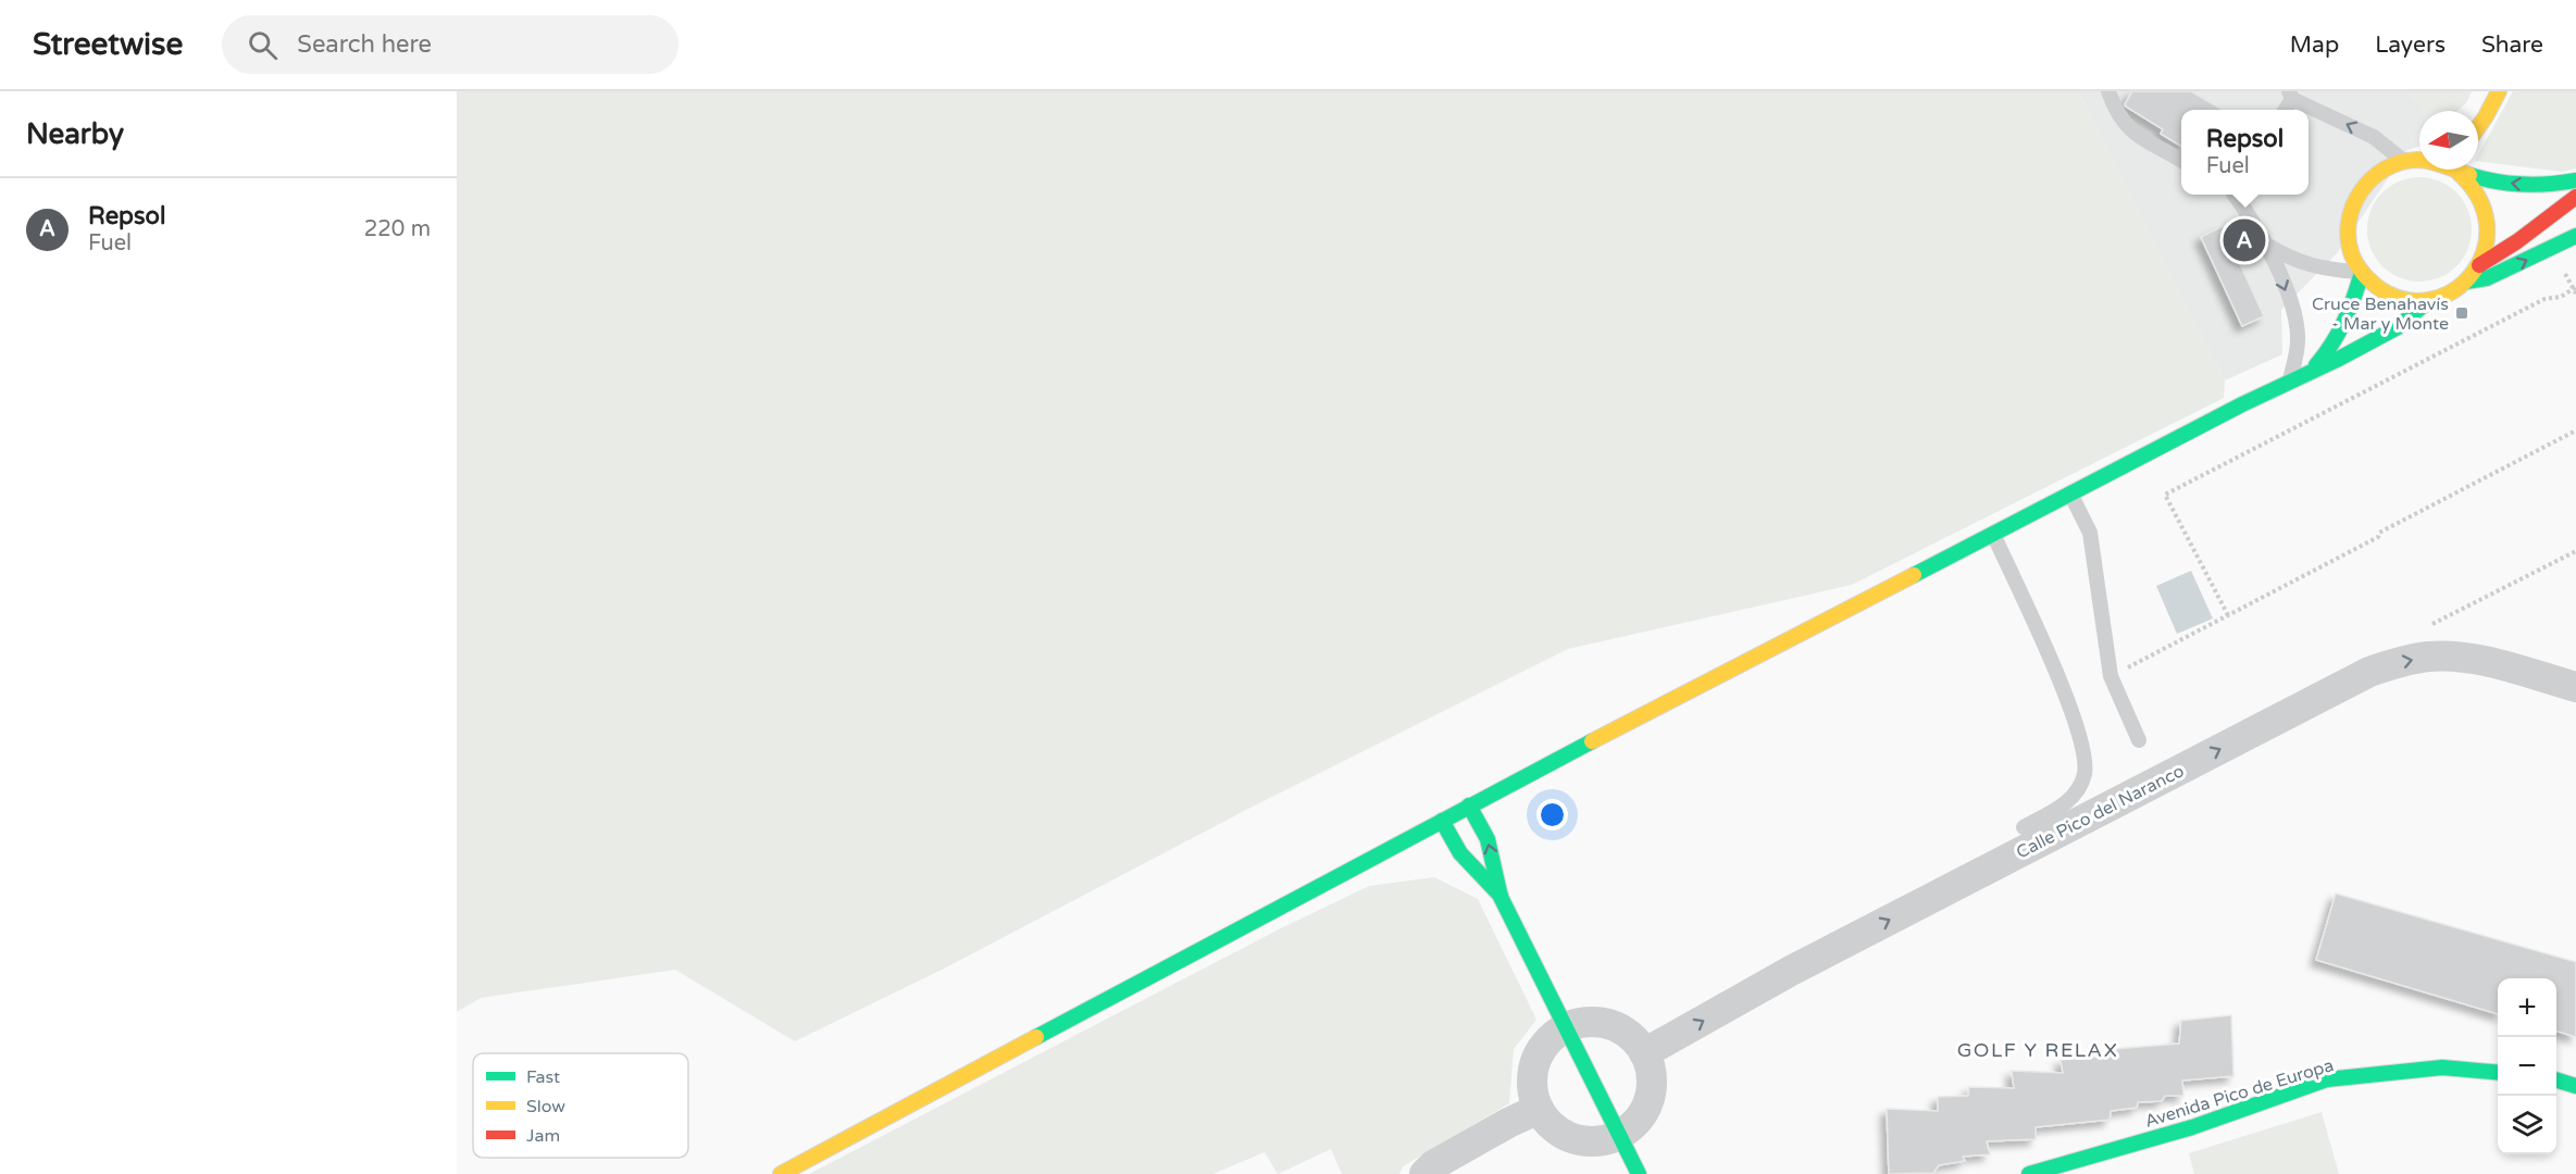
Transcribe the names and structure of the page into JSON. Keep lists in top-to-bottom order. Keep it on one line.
{"streets":{"main road":["Avenida Pico de Europa"],"street":["Calle Pico del Naranco"]},"one_way":["Calle Pico del Naranco"],"districts":["GOLF Y RELAX"],"places":{"transit":["Cruce Benahavís - Mar y Monte"]},"legend":["Fast","Slow","Jam"],"north":"left","page":{"header":"Streetwise","search":"Search here","nav":["Map","Layers","Share"],"heading":"Nearby","popup":["Repsol","Fuel"],"list":[{"mark":"A","name":"Repsol","note":"Fuel","value":"220 m"}],"pins":"A","map_buttons":["+","−"]}}
